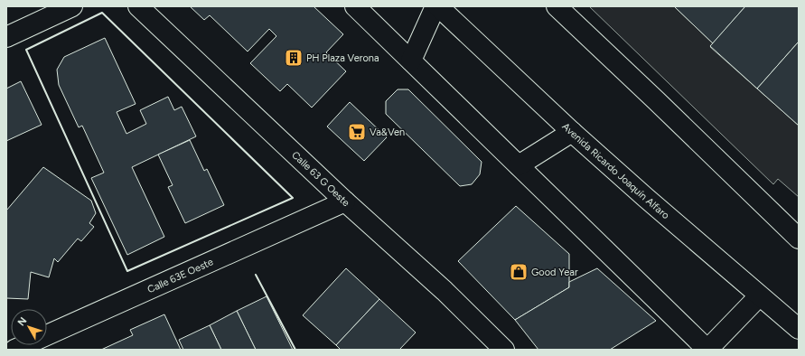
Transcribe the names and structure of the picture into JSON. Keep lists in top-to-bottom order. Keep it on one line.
{"streets":{"street":["Avenida Ricardo Joaquín Alfaro","Calle 63 G Oeste","Calle 63E Oeste"]},"crossings":[["Calle 63 G Oeste","Calle 63E Oeste"]],"places":{"building":["PH Plaza Verona"],"supermarket":["Va&Ven"],"shop":["Good Year"]},"north":"top left"}
